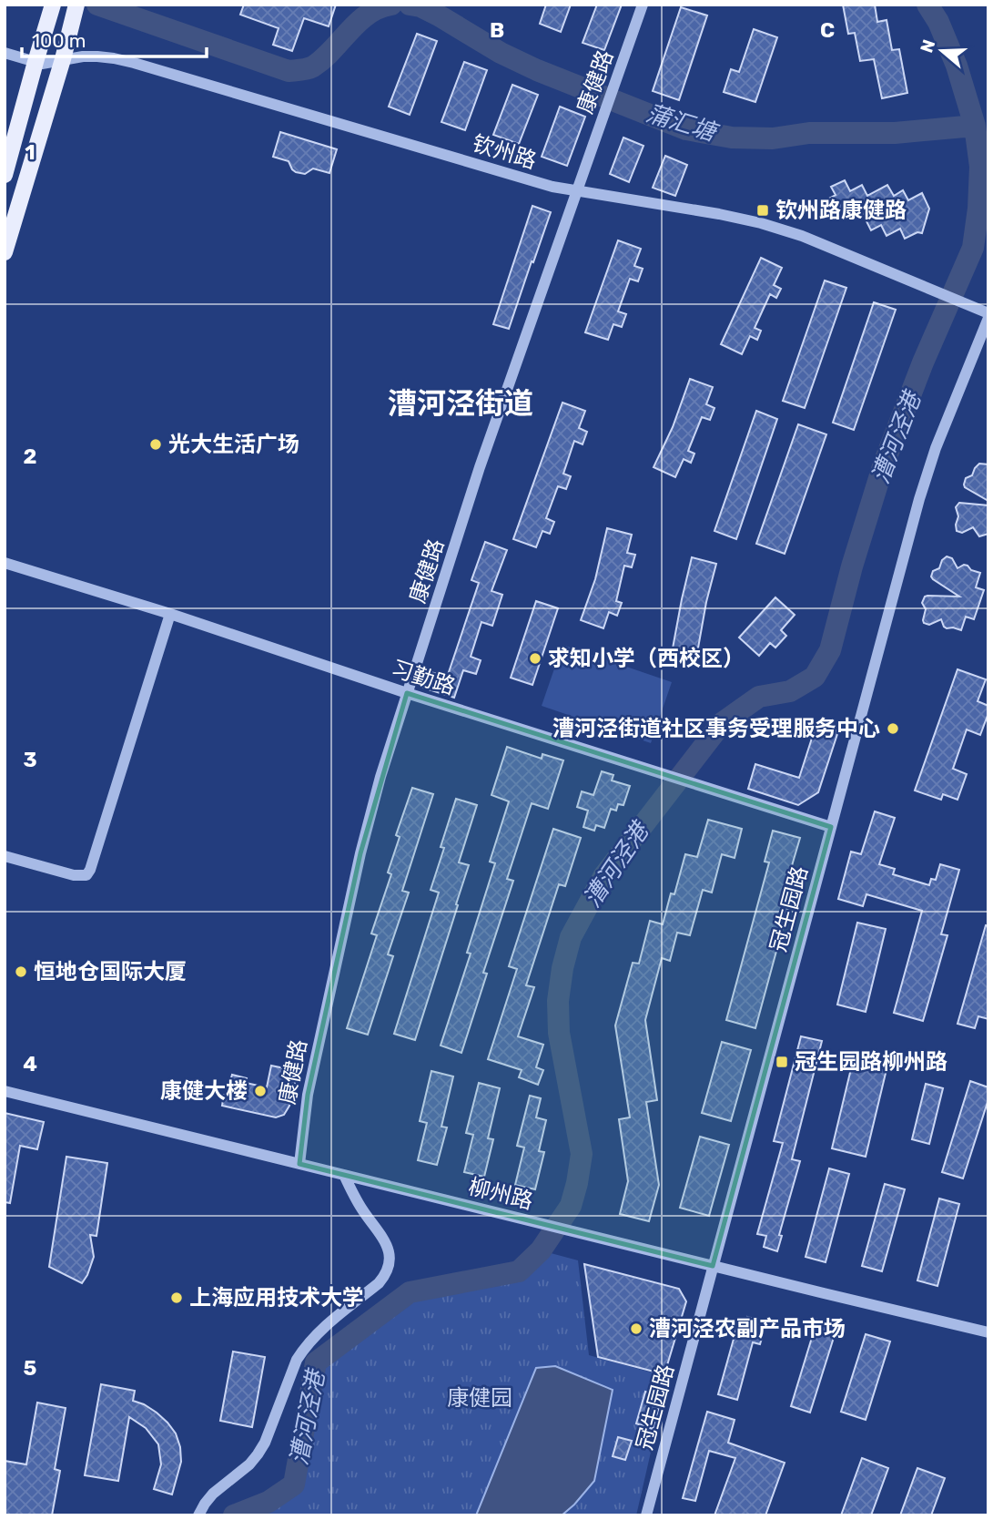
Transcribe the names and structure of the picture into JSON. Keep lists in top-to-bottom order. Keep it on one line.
{"streets":{"street":["康健路","钦州路","习勤路","冠生园路","柳州路"]},"crossings":[["康健路","钦州路"],["康健路","习勤路"],["康健路","柳州路"],["钦州路","冠生园路"],["习勤路","冠生园路"],["冠生园路","柳州路"]],"districts":["漕河泾街道"],"water":["蒲汇塘","漕河泾港"],"parks":["康健园"],"places":{"transit":["钦州路康健路","冠生园路柳州路"],"other":["光大生活广场","求知小学（西校区）","漕河泾街道社区事务受理服务中心","恒地仓国际大厦","康健大楼","上海应用技术大学","漕河泾农副产品市场"]},"scale_bar":"100 m","north":"left","grid":{"columns":["B","C"],"rows":["1","2","3","4","5"]}}
